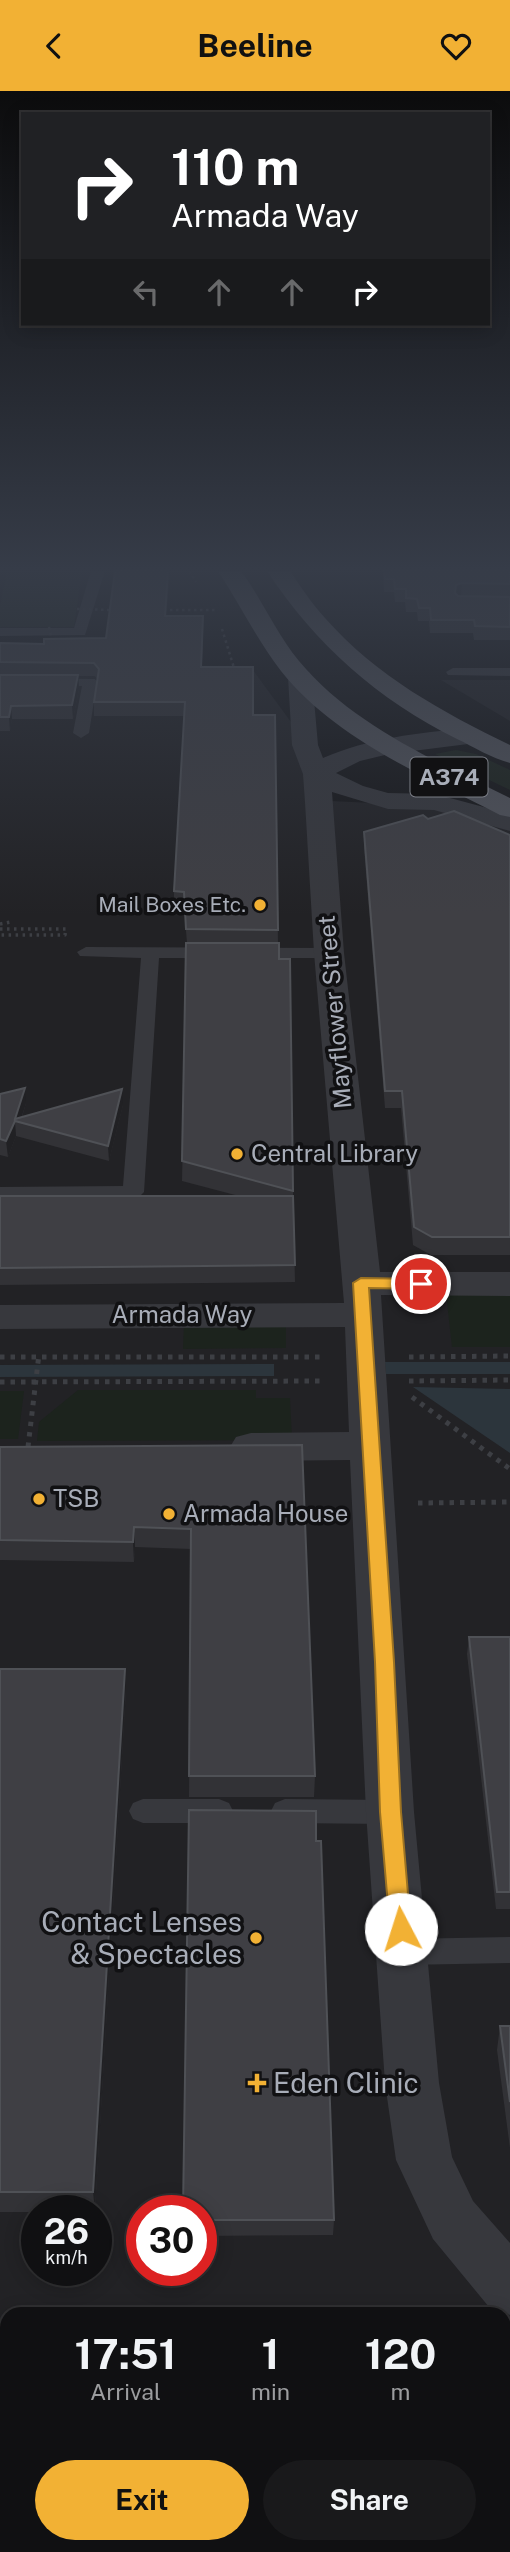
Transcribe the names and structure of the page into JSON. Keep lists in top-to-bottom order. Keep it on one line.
{"streets":{"main road":["A374"],"street":["Mayflower Street","Armada Way"]},"crossings":[["Mayflower Street","Armada Way"]],"places":{"other":["Mail Boxes Etc.","Central Library","TSB","Armada House","Contact Lenses & Spectacles"],"health":["Eden Clinic"]},"page":{"header":"Beeline","turn":["110 m","Armada Way"],"speed":"26 km/h","limit":"30","eta":["17:51","Arrival","1","min","120","m"],"buttons":["Exit","Share"]}}
